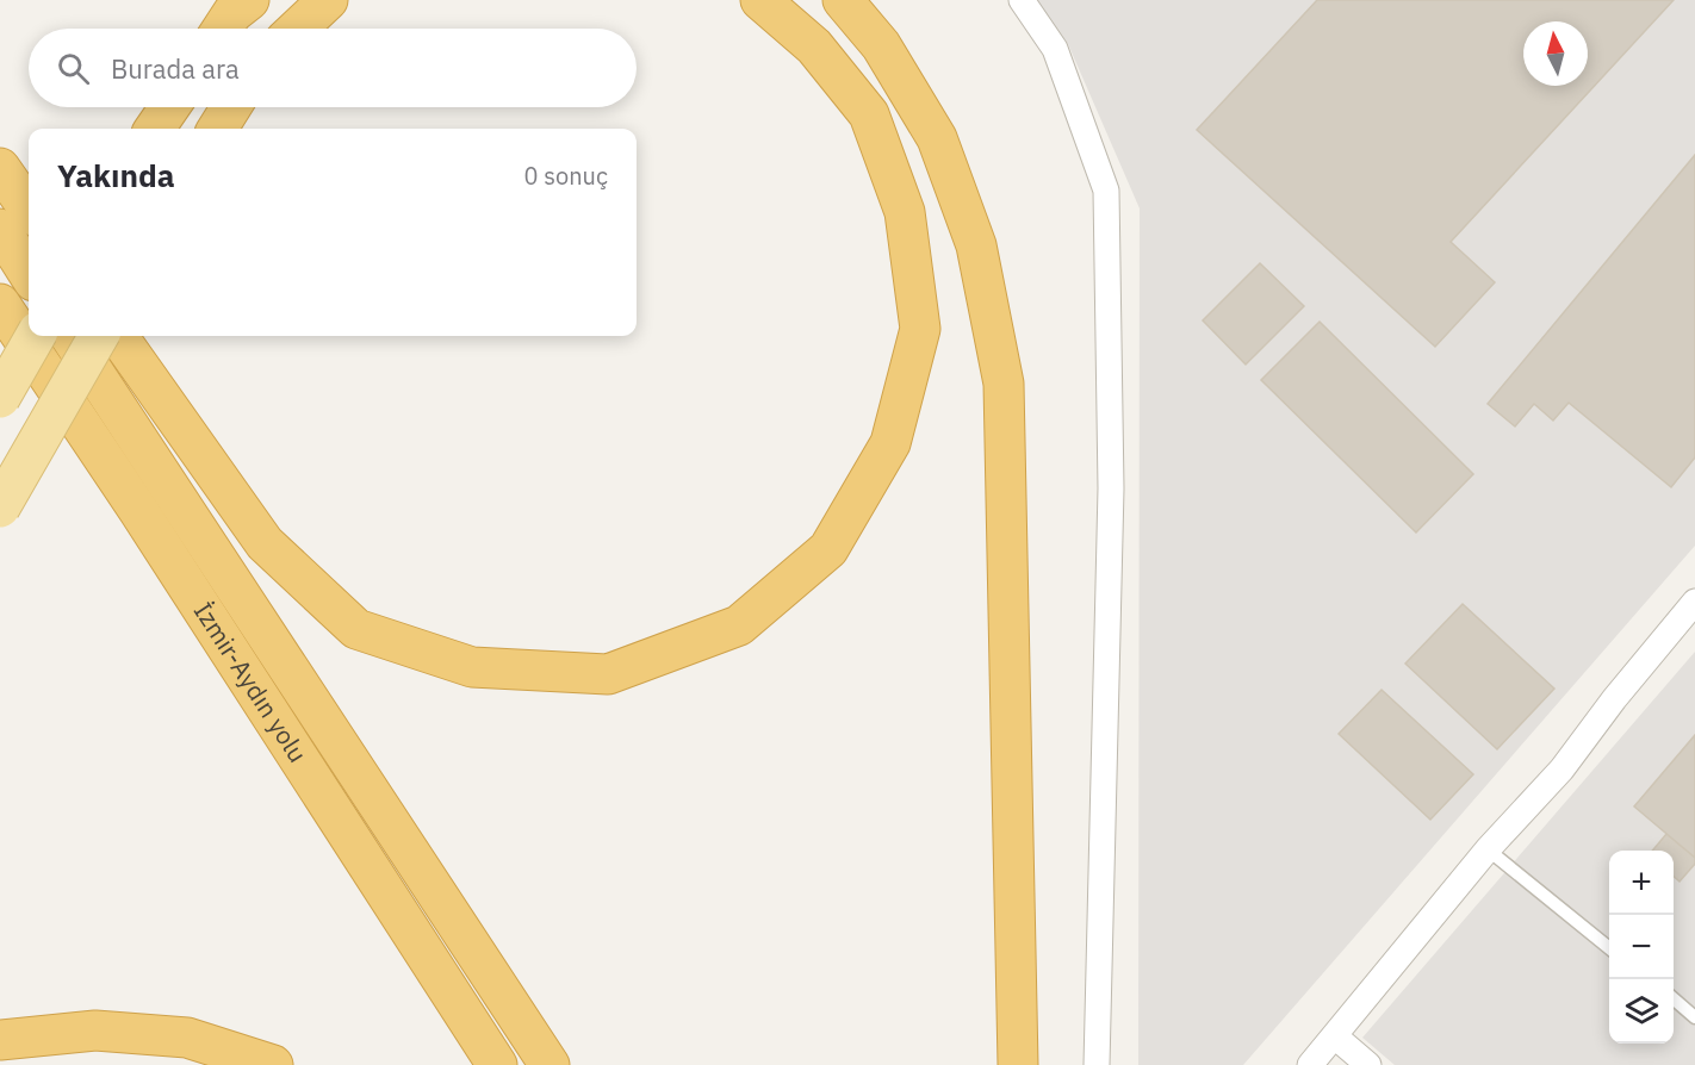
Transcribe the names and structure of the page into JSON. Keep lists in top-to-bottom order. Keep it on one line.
{"streets":{"highway":["İzmir-Aydın yolu"]},"north":"top","page":{"search":"Burada ara","heading":["Yakında","0 sonuç"],"map_buttons":["+","−"]}}
